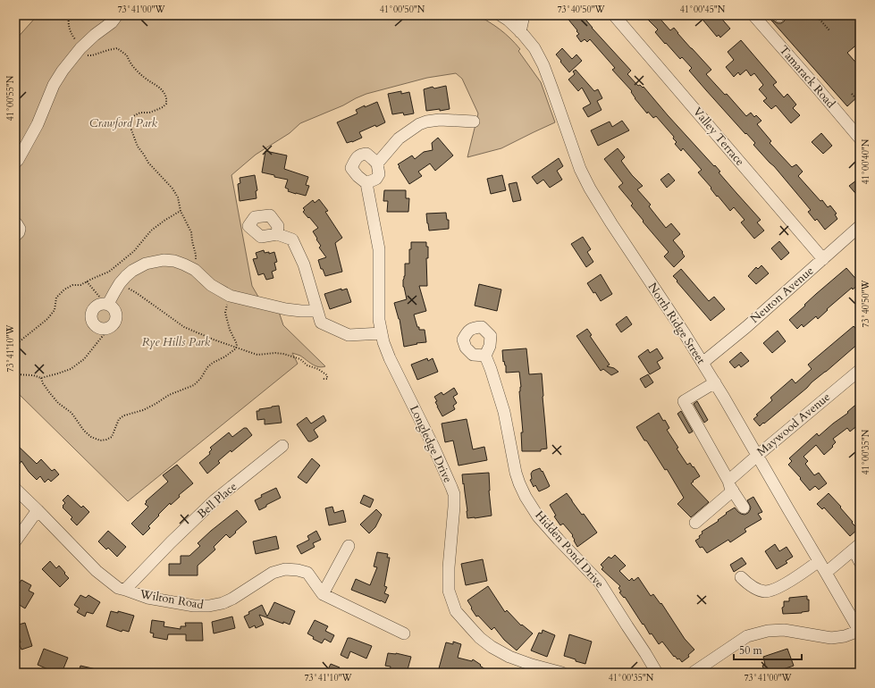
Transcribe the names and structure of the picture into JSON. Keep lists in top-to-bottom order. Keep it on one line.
{"streets":{"street":["Tamarack Road","Valley Terrace","Neuton Avenue","North Ridge Street","Maywood Avenue","Longledge Drive","Bell Place","Hidden Pond Drive","Wilton Road"]},"crossings":[["Valley Terrace","Neuton Avenue"],["Neuton Avenue","North Ridge Street"],["North Ridge Street","Maywood Avenue"],["Bell Place","Wilton Road"]],"parks":["Crawford Park","Rye Hills Park"],"scale_bar":"50 m","coordinates":["73°41'00\"W","41°00'50\"N","73°40'50\"W","41°00'45\"N","41°00'55\"N","41°00'40\"N","73°41'10\"W","41°00'35\"N"]}
